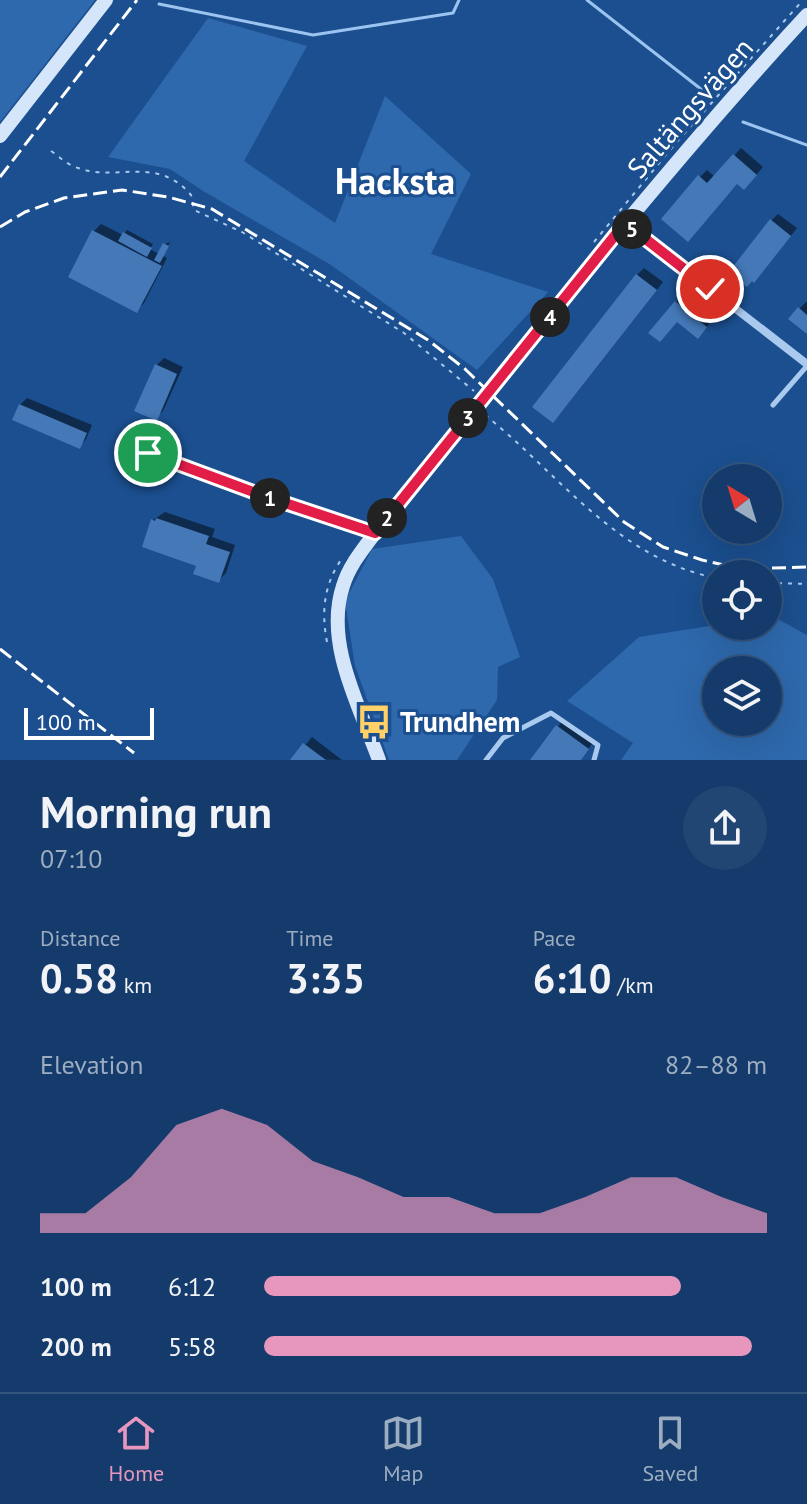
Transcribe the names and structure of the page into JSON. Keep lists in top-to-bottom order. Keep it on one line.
{"streets":{"street":["Saltängsvägen"]},"districts":["Hacksta"],"places":{"bus stop":["Trundhem"]},"scale_bar":"100 m","north":"top left","page":{"pins":["5","4","3","1","2"],"scale":"100 m","heading":["Morning run","07:10"],"stats":[["Distance","0.58 km"],["Time","3:35"],["Pace","6:10 /km"]],"chart":["Elevation","82–88 m"],"list":[{"name":"100 m","note":"6:12"},{"name":"200 m","note":"5:58"}],"tabs":["Home","Map","Saved"]}}
